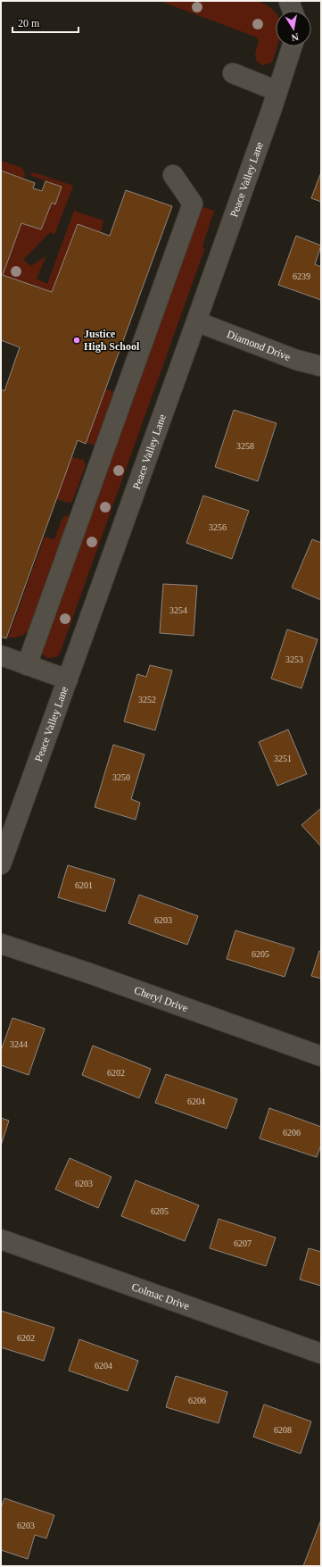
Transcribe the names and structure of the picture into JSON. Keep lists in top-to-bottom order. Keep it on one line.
{"streets":{"street":["Peace Valley Lane","Diamond Drive","Cheryl Drive","Colmac Drive"]},"crossings":[["Peace Valley Lane","Diamond Drive"]],"places":["Justice High School"],"house_numbers":["6239","3258","3256","3254","3253","3252","3251","3250","6201","6203","6205","3244","6202","6204","6206","6203","6205","6207","6202","6204","6206","6208","6203"],"scale_bar":"20 m","north":"bottom"}
